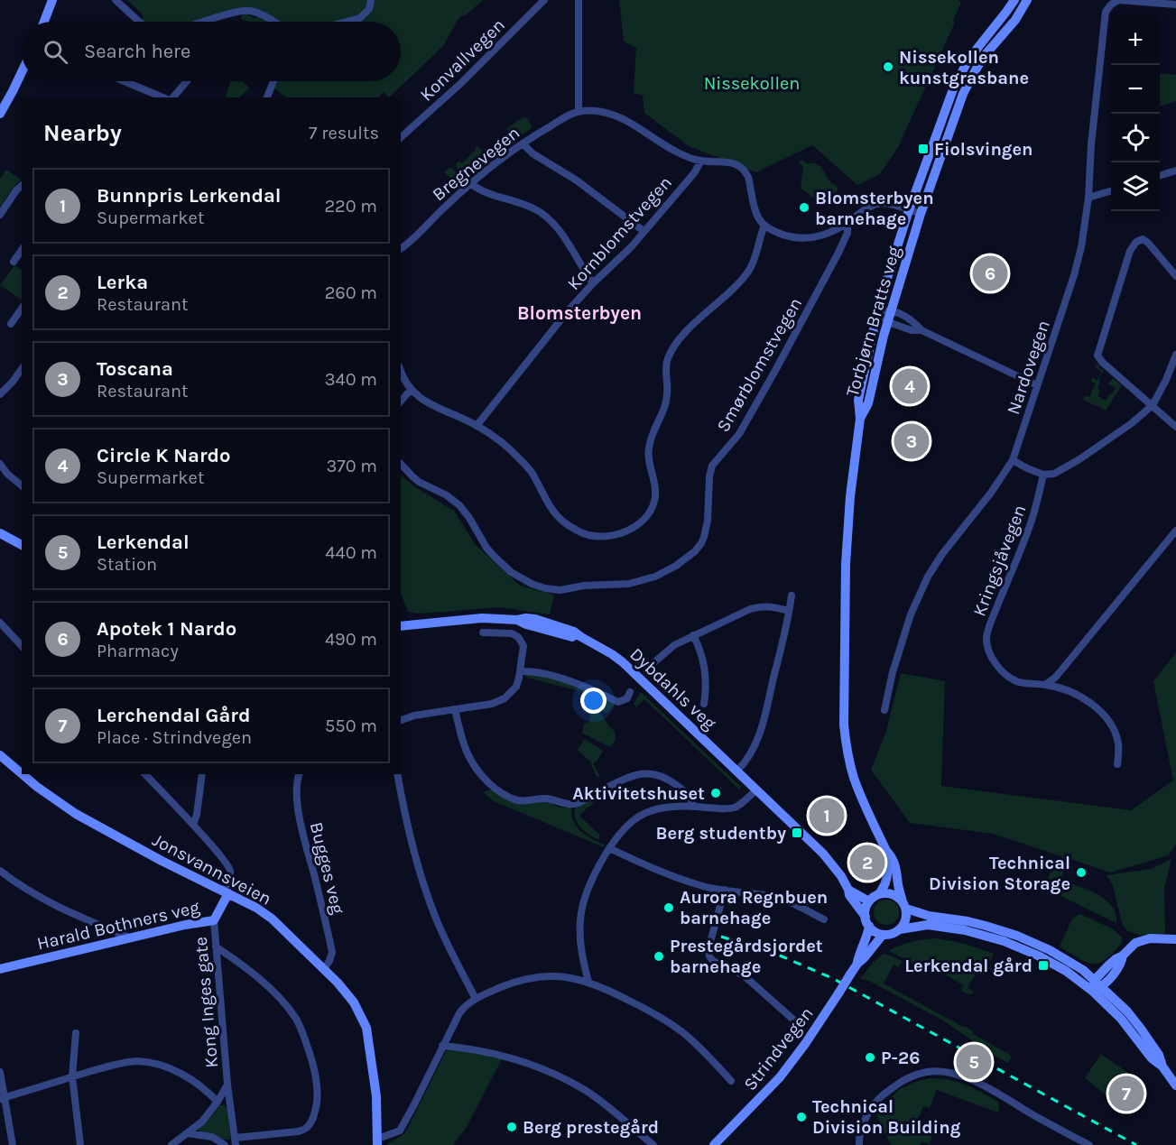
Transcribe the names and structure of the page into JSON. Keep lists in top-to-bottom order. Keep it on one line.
{"streets":{"main road":["Torbjørn Bratts veg","Dybdahls veg","Jonsvannsveien","Harald Bothners veg","Strindvegen"],"street":["Konvallvegen","Bregnevegen","Kornblomstvegen","Smørblomstvegen","Nardovegen","Kringsjåvegen","Bugges veg","Kong Inges gate"]},"crossings":[["Torbjørn Bratts veg","Dybdahls veg"],["Torbjørn Bratts veg","Strindvegen"],["Dybdahls veg","Strindvegen"],["Bugges veg","Jonsvannsveien"],["Jonsvannsveien","Harald Bothners veg"],["Harald Bothners veg","Kong Inges gate"]],"districts":["Blomsterbyen"],"parks":["Nissekollen"],"places":{"other":["Nissekollen kunstgrasbane","Blomsterbyen barnehage","Aktivitetshuset","Technical Division Storage","Aurora Regnbuen barnehage","Prestegårdsjordet barnehage","P-26","Technical Division Building","Berg prestegård"],"transit":["Fiolsvingen","Berg studentby","Lerkendal gård"]},"page":{"map_buttons":["+","−"],"search":"Search here","heading":["Nearby","7 results"],"list":[{"mark":"1","name":"Bunnpris Lerkendal","note":"Supermarket","value":"220 m"},{"mark":"2","name":"Lerka","note":"Restaurant","value":"260 m"},{"mark":"3","name":"Toscana","note":"Restaurant","value":"340 m"},{"mark":"4","name":"Circle K Nardo","note":"Supermarket","value":"370 m"},{"mark":"5","name":"Lerkendal","note":"Station","value":"440 m"},{"mark":"6","name":"Apotek 1 Nardo","note":"Pharmacy","value":"490 m"},{"mark":"7","name":"Lerchendal Gård","note":"Place · Strindvegen","value":"550 m"}],"pins":["6","4","3","1","2","5","7"]}}
